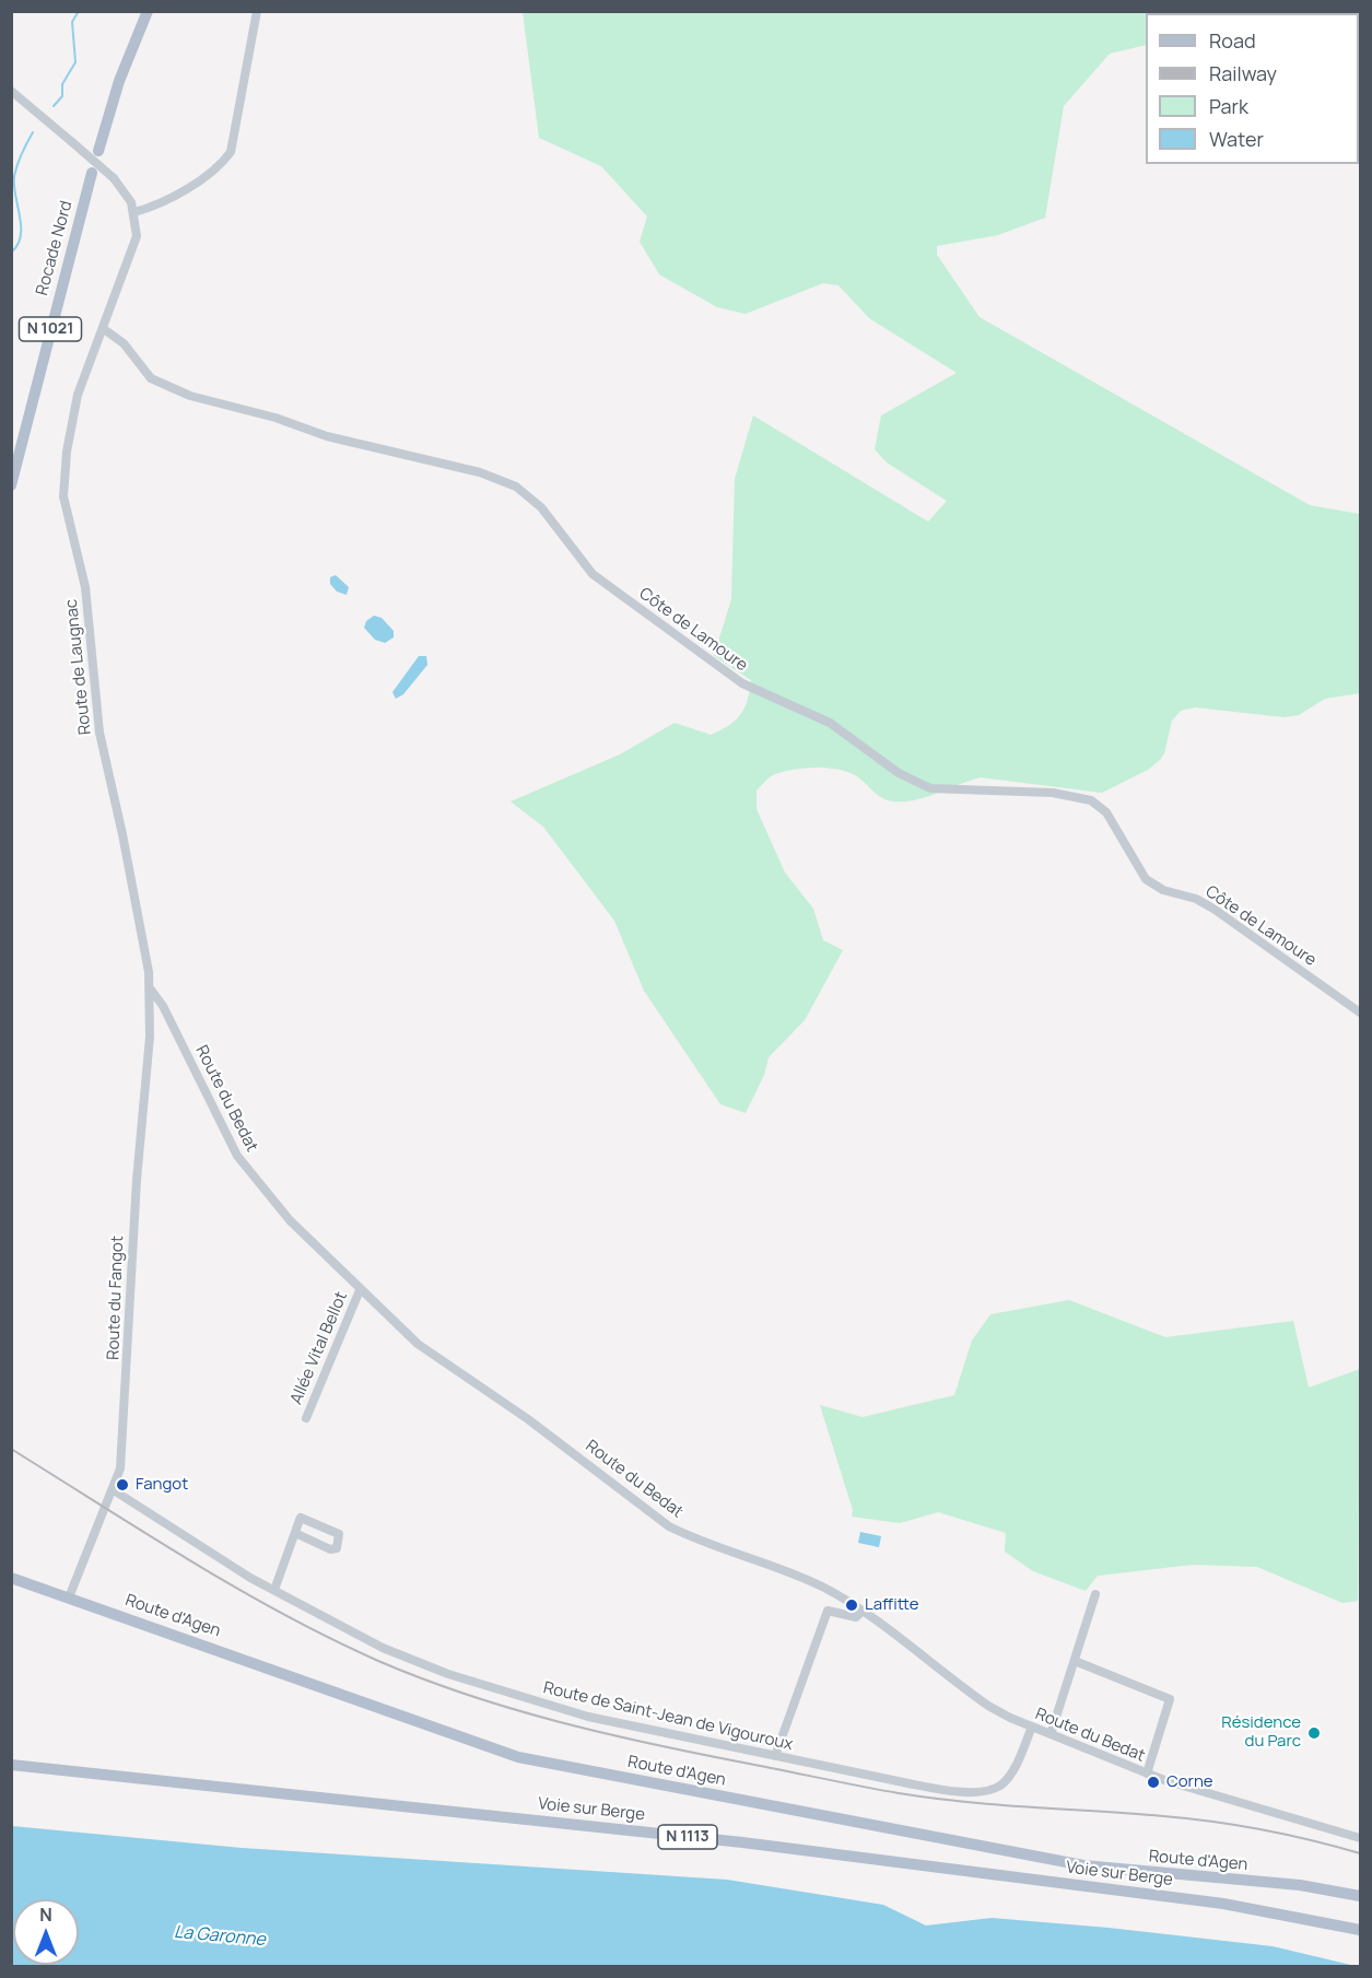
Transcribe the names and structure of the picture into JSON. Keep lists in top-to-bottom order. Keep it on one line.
{"streets":{"main road":["Rocade Nord","N 1021","Route d'Agen","Voie sur Berge","N 1113"],"street":["Côte de Lamoure","Route de Laugnac","Route du Bedat","Route du Fangot","Allée Vital Bellot","Route de Saint-Jean de Vigouroux"]},"crossings":[["Côte de Lamoure","Route de Laugnac"],["Route de Laugnac","Route du Bedat"],["Route de Laugnac","Route du Fangot"],["Route du Bedat","Route du Fangot"],["Route du Bedat","Allée Vital Bellot"],["Route du Bedat","Route de Saint-Jean de Vigouroux"],["Route du Fangot","Route d'Agen"],["Route du Fangot","Route de Saint-Jean de Vigouroux"]],"water":["La Garonne"],"places":["Fangot","Laffitte","Résidence du Parc","Corne"],"legend":["Road","Railway","Park","Water"],"north":"top"}
